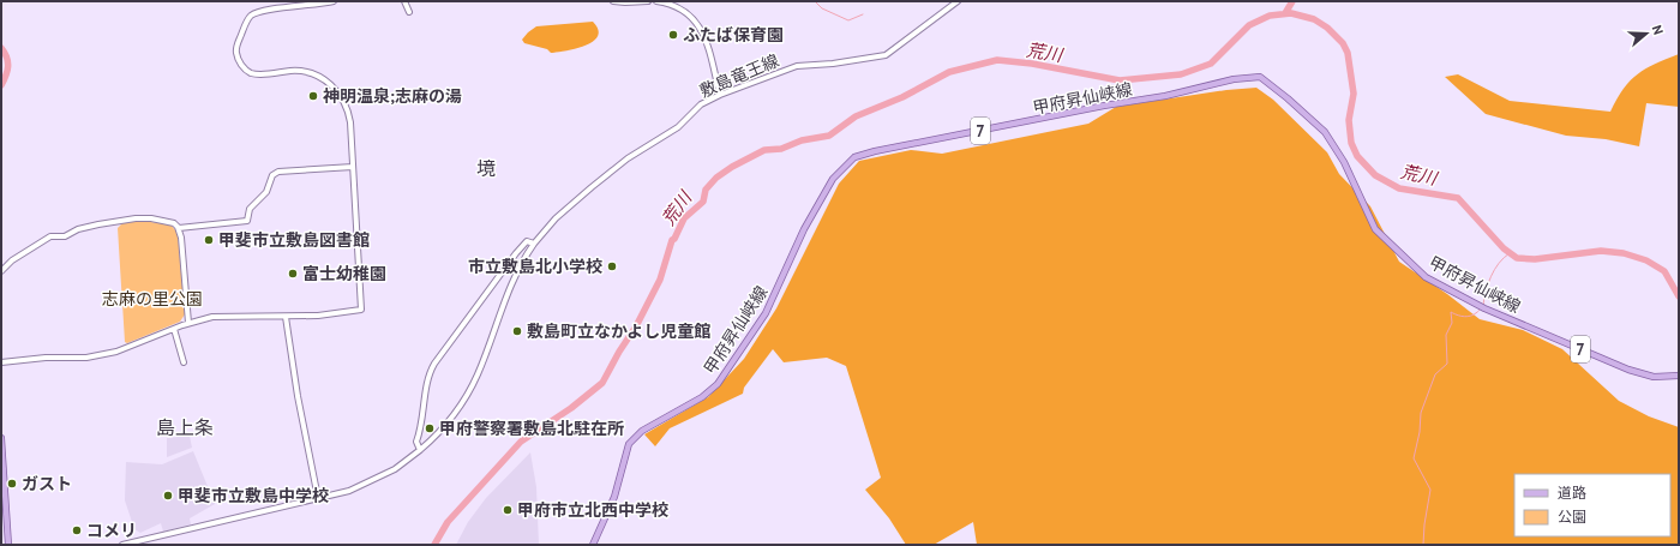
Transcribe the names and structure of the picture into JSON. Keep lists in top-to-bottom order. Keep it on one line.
{"streets":{"main road":["甲府昇仙峡線","7"],"street":["敷島竜王線"]},"districts":["境","島上条"],"water":["荒川"],"parks":["志麻の里公園"],"places":["ふたば保育園","神明温泉;志麻の湯","甲斐市立敷島図書館","市立敷島北小学校","富士幼稚園","敷島町立なかよし児童館","甲府警察署敷島北駐在所","ガスト","甲斐市立敷島中学校","甲府市立北西中学校","コメリ"],"legend":["道路","公園"],"north":"right"}
